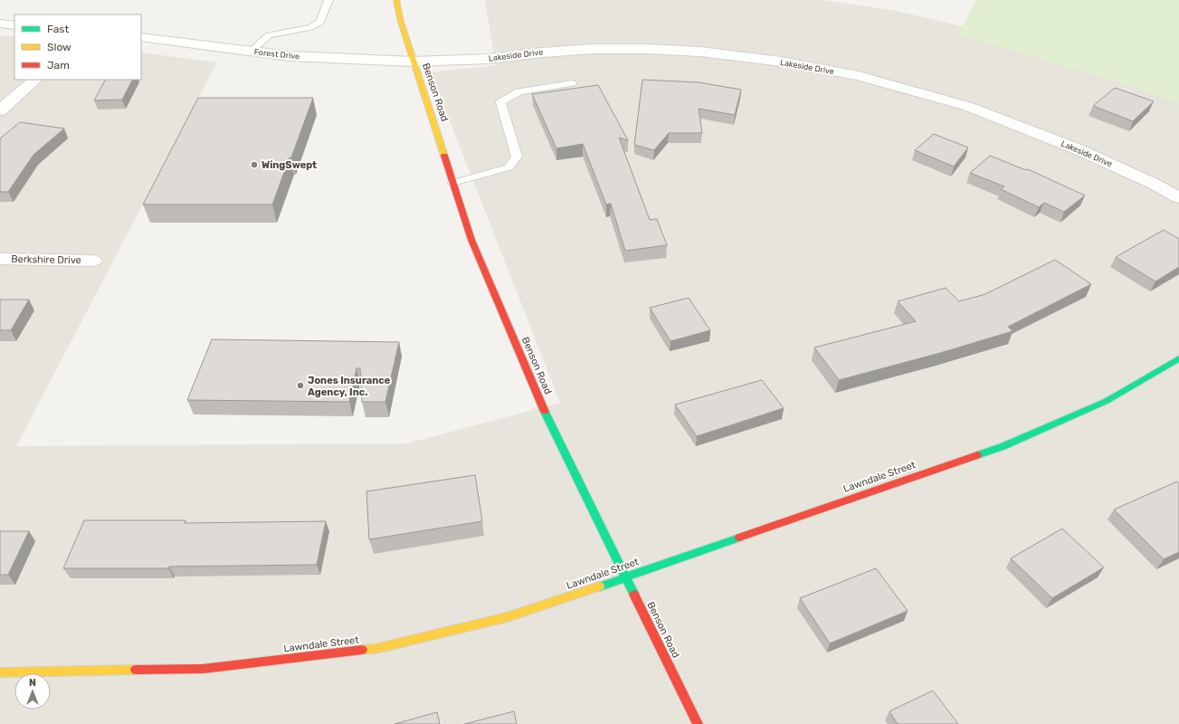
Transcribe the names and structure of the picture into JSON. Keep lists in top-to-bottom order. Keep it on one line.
{"streets":{"main road":["Benson Road","Lawndale Street"],"street":["Forest Drive","Lakeside Drive","Berkshire Drive"]},"crossings":[["Forest Drive","Lakeside Drive"],["Forest Drive","Benson Road"],["Lakeside Drive","Benson Road"],["Benson Road","Lawndale Street"]],"places":["WingSwept","Jones Insurance Agency, Inc."],"legend":["Fast","Slow","Jam"],"north":"top"}
